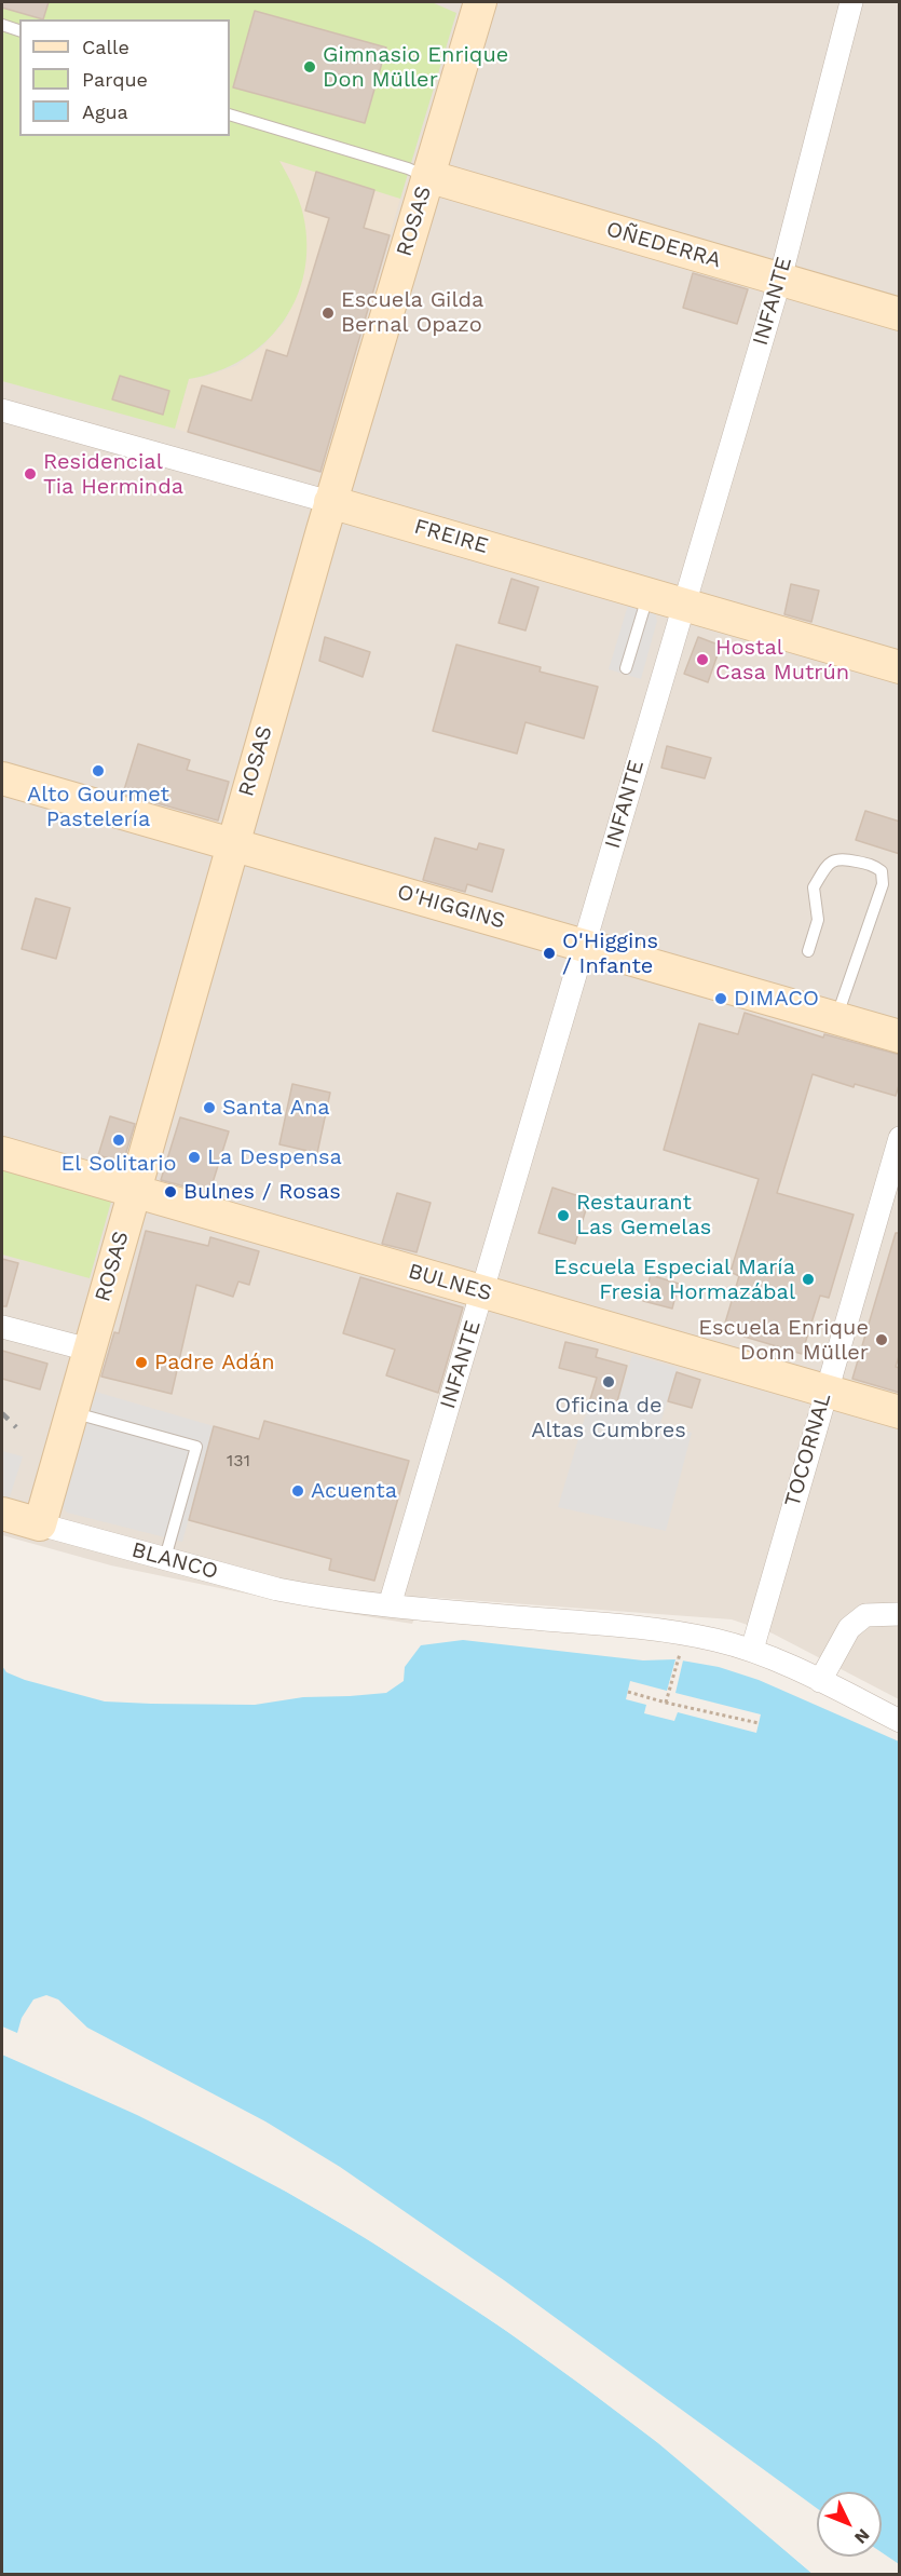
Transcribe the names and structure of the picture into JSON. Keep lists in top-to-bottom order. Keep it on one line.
{"streets":{"main road":["ROSAS","OÑEDERRA","FREIRE","O'HIGGINS","BULNES"],"street":["INFANTE","TOCORNAL","BLANCO"]},"crossings":[["ROSAS","OÑEDERRA"],["ROSAS","FREIRE"],["ROSAS","O'HIGGINS"],["ROSAS","BULNES"],["ROSAS","BLANCO"],["OÑEDERRA","INFANTE"],["INFANTE","FREIRE"],["INFANTE","O'HIGGINS"],["INFANTE","BULNES"],["INFANTE","BLANCO"],["BULNES","TOCORNAL"],["TOCORNAL","BLANCO"]],"places":["Gimnasio Enrique Don Müller","Escuela Gilda Bernal Opazo","Residencial Tia Herminda","Hostal Casa Mutrún","Alto Gourmet Pastelería","O'Higgins / Infante","DIMACO","Santa Ana","El Solitario","La Despensa","Bulnes / Rosas","Restaurant Las Gemelas","Escuela Especial María Fresia Hormazábal","Escuela Enrique Donn Müller","Padre Adán","Oficina de Altas Cumbres","Acuenta"],"house_numbers":["131"],"legend":["Calle","Parque","Agua"],"north":"bottom right"}
